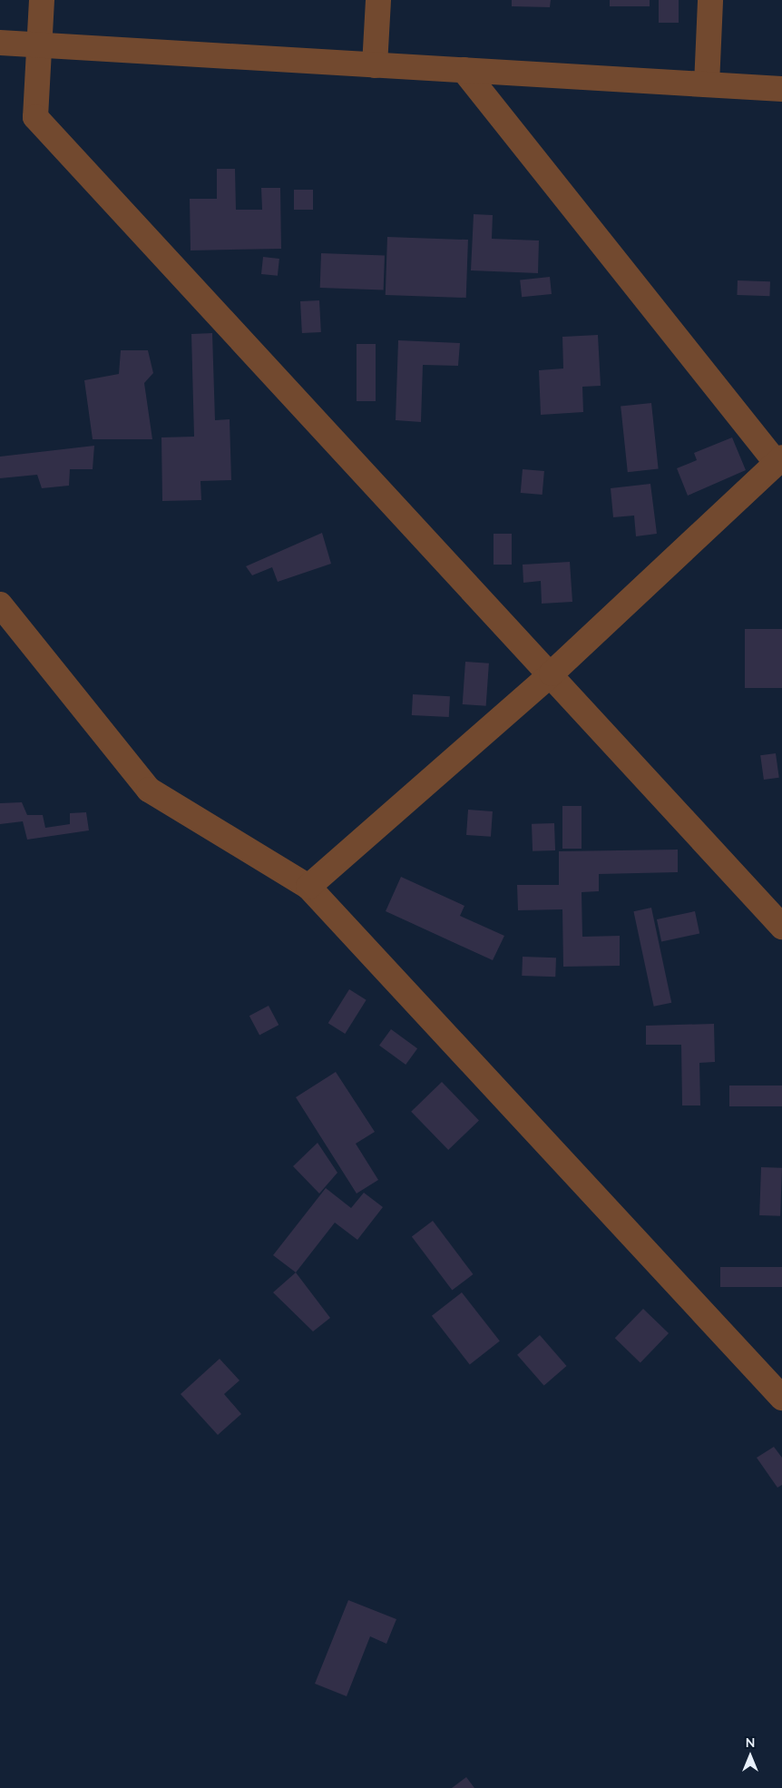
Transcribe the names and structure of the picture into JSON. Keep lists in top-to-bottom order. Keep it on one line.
{"north":"top"}
